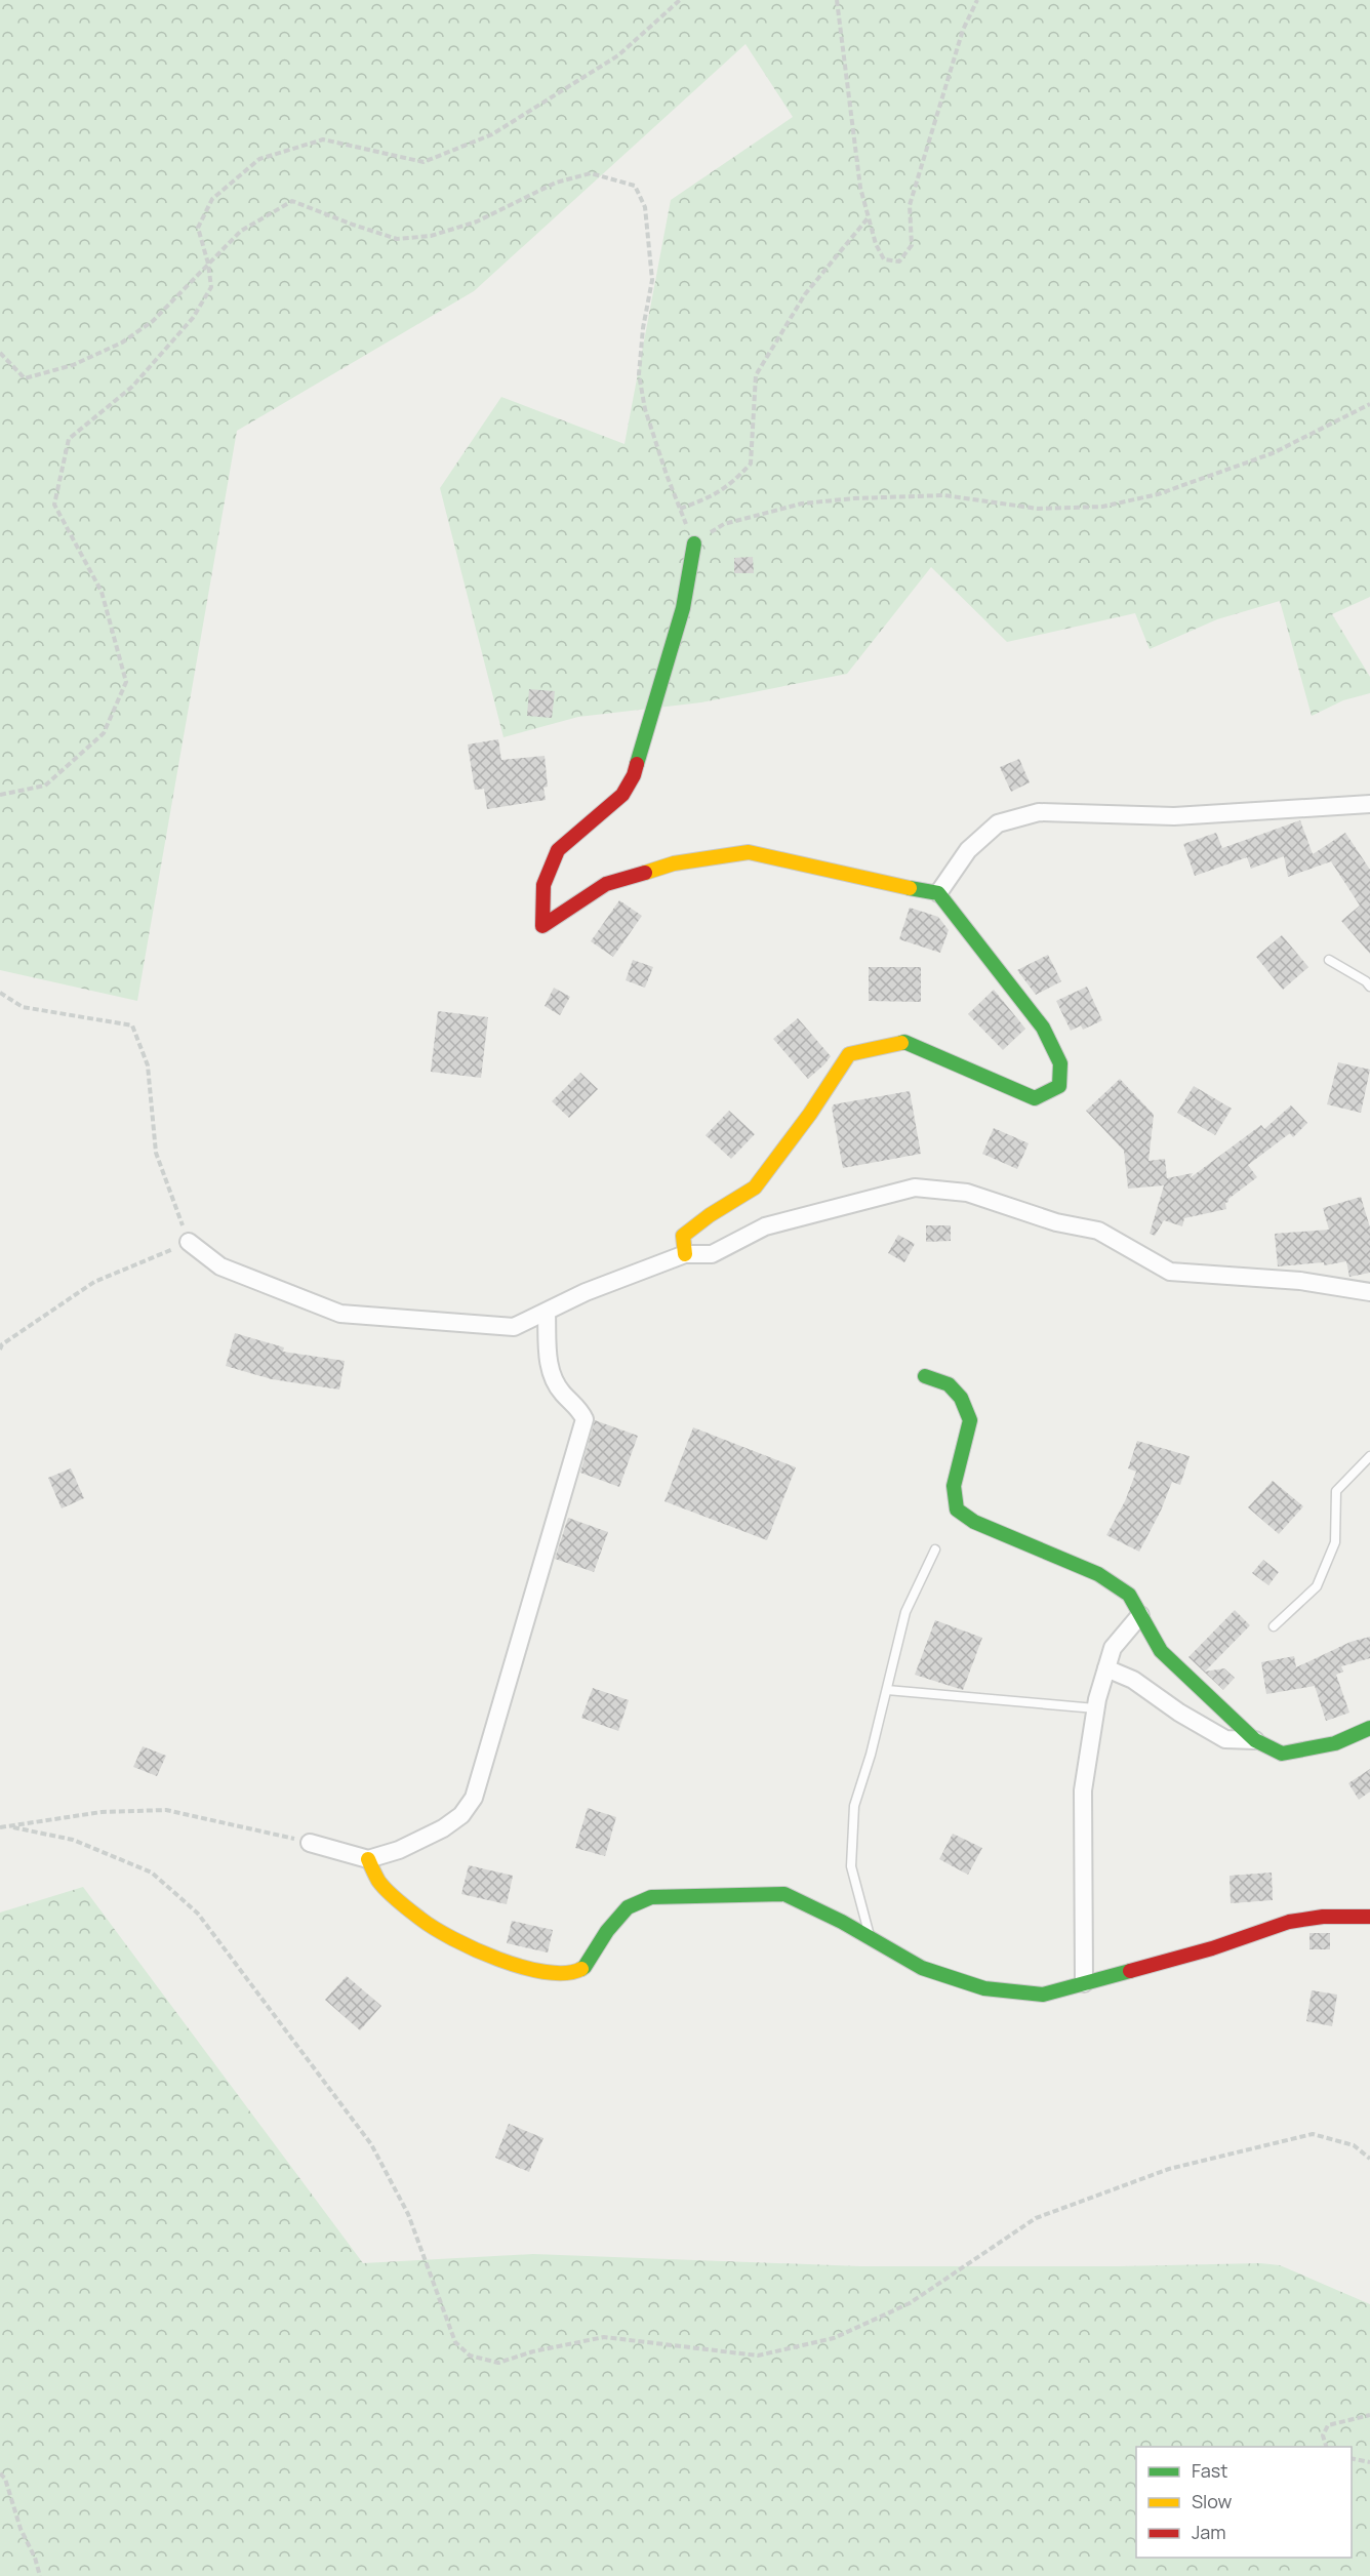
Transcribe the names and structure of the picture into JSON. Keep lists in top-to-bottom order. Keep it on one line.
{"legend":["Fast","Slow","Jam"]}
